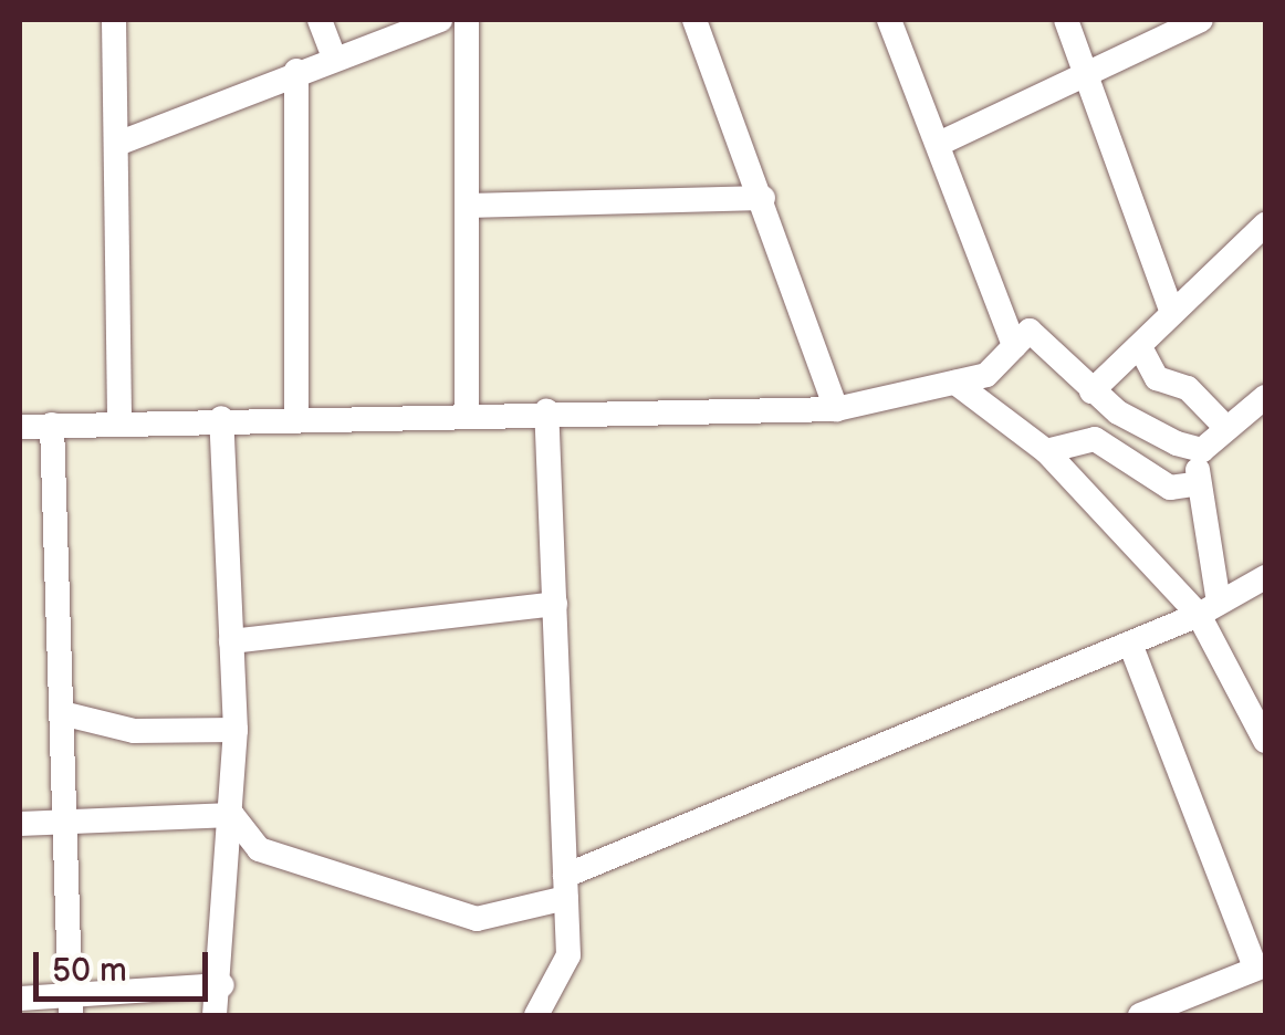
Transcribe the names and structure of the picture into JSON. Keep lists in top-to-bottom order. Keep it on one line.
{"scale_bar":"50 m"}
